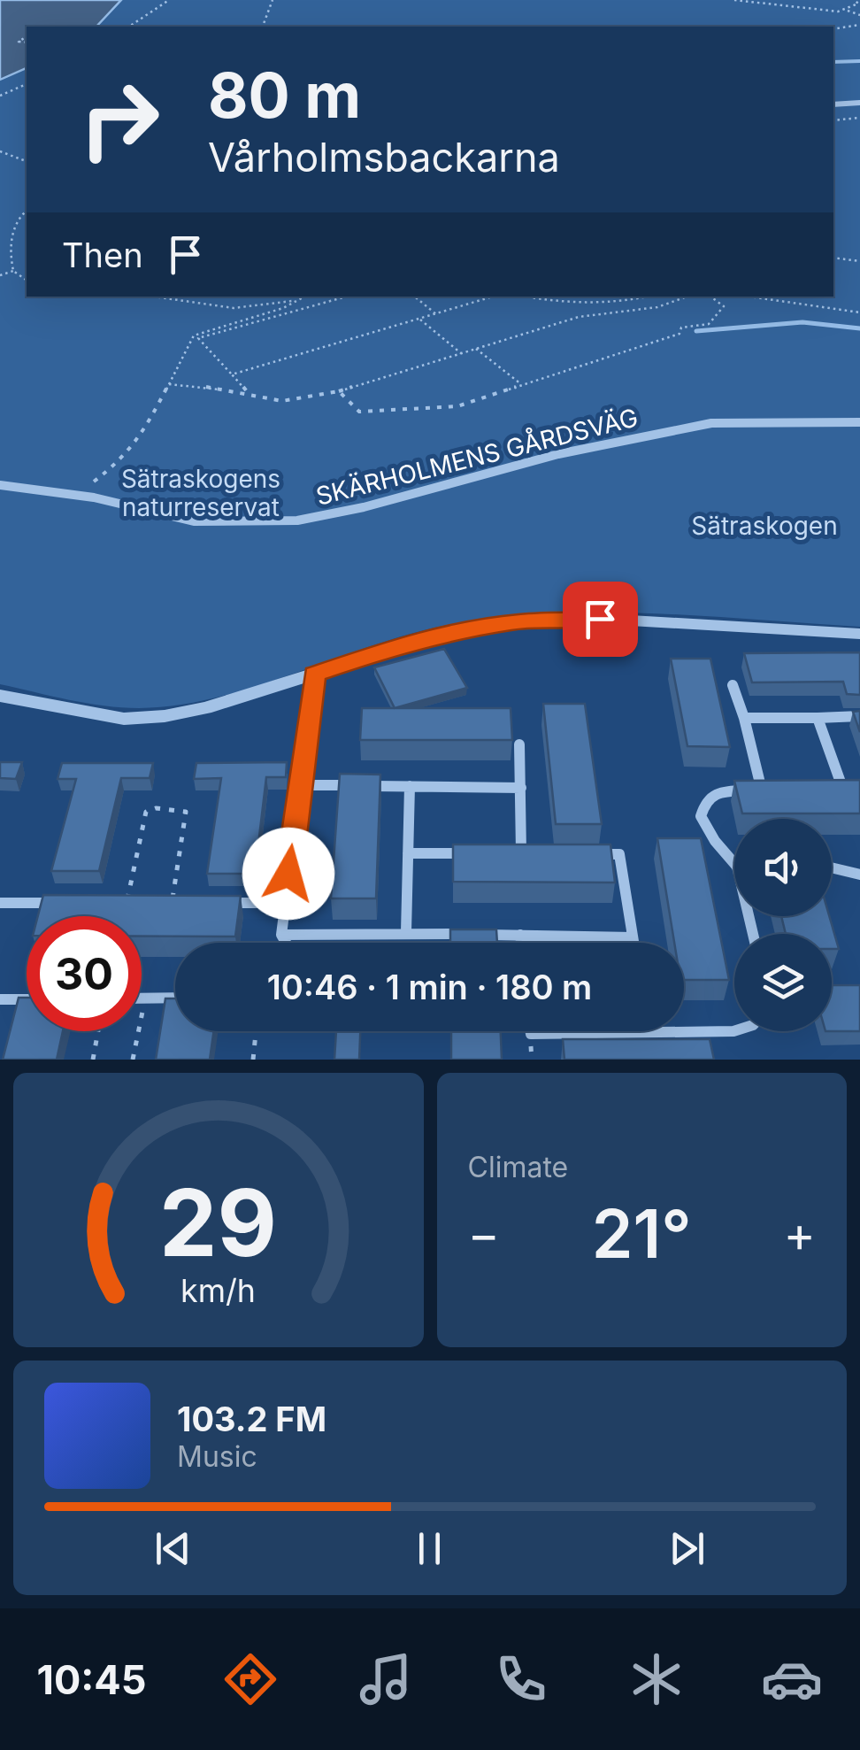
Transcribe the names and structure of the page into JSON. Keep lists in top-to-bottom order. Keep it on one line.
{"streets":{"street":["SKÄRHOLMENS GÅRDSVÄG"]},"parks":["Sätraskogens naturreservat","Sätraskogen"],"page":{"turn":["80 m","Vårholmsbackarna"],"then":"Then","limit":"30","trip":"10:46 · 1 min · 180 m","tile":"Climate","heat":["−","21°","+"],"song":["103.2 FM","Music"],"tabs":"10:45","gauge":["29","km/h"]}}
